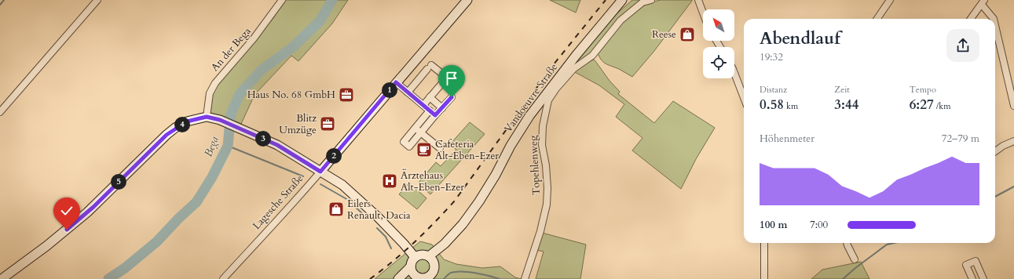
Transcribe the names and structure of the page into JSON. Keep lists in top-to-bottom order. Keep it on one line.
{"streets":{"street":["An der Bega","Vandoeuvre Straße","Topehlenweg","Lagesche Straße"]},"water":["Bega"],"places":{"shop":["Reese","Eilers Renault, Dacia"],"office":["Haus No. 68 GmbH","Blitz Umzüge"],"cafe":["Cafeteria Alt-Eben-Ezer"],"hospital":["Ärztehaus Alt-Eben-Ezer"]},"north":"top left","page":{"heading":["Abendlauf","19:32"],"stats":[["Distanz","0.58 km"],["Zeit","3:44"],["Tempo","6:27 /km"]],"pins":["1","4","3","2","5"],"chart":["Höhenmeter","72–79 m"],"list":[{"name":"100 m","note":"7:00"}]}}
